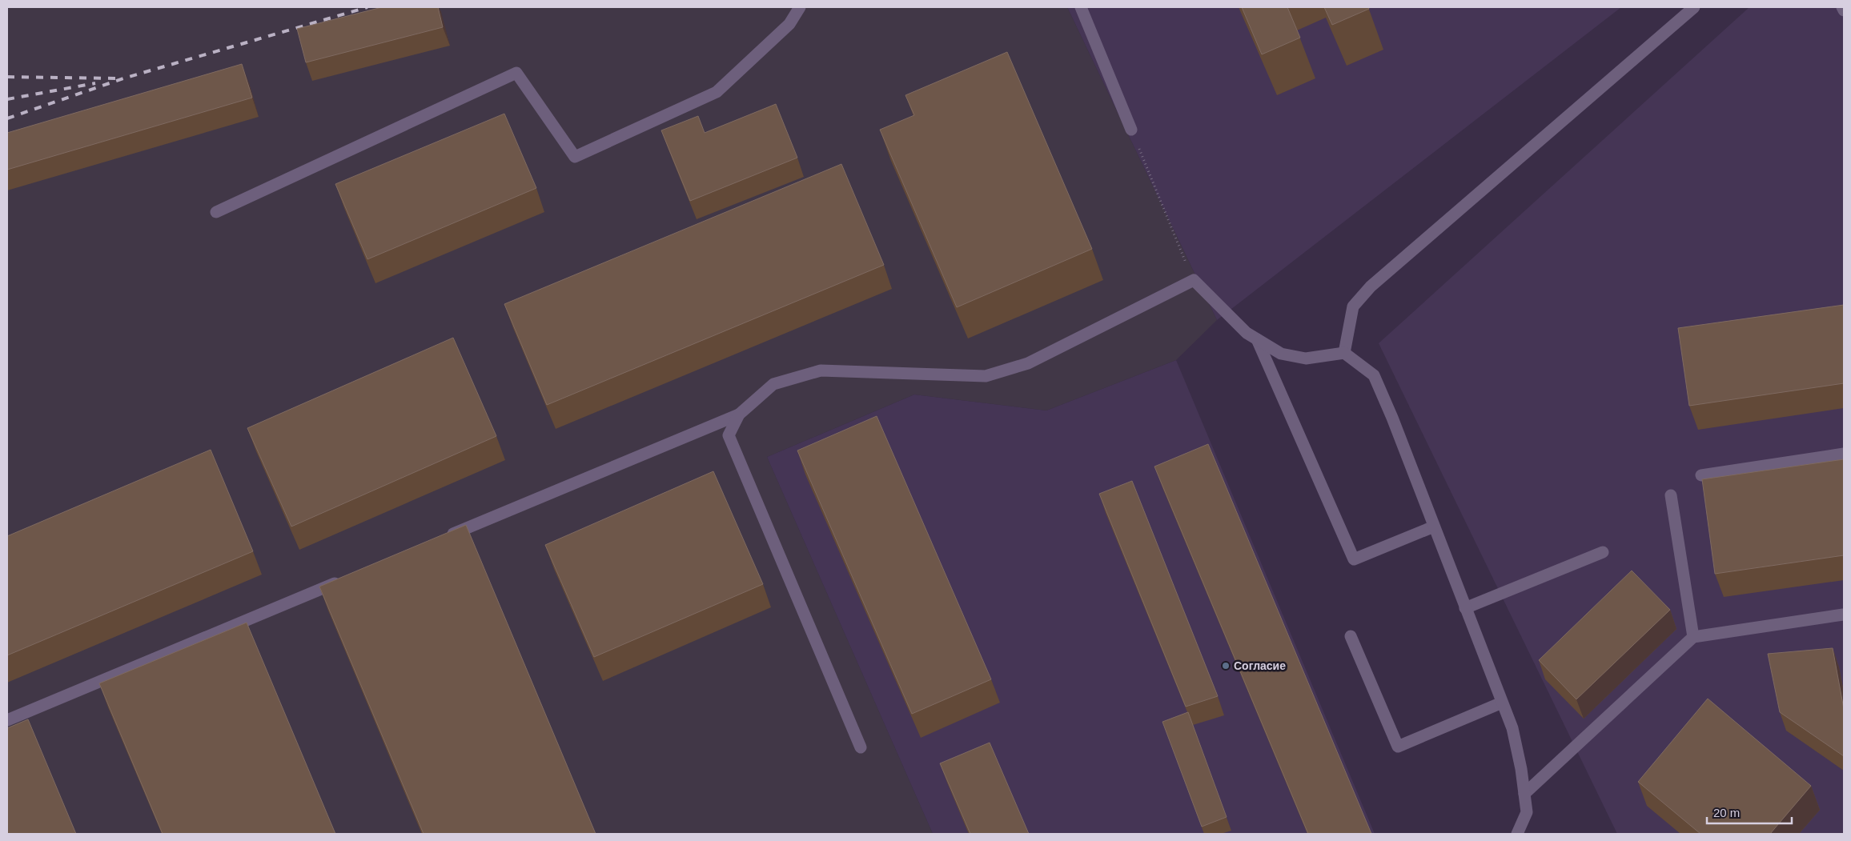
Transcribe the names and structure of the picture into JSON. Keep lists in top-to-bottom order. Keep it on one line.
{"places":["Согласие"],"scale_bar":"20 m"}
